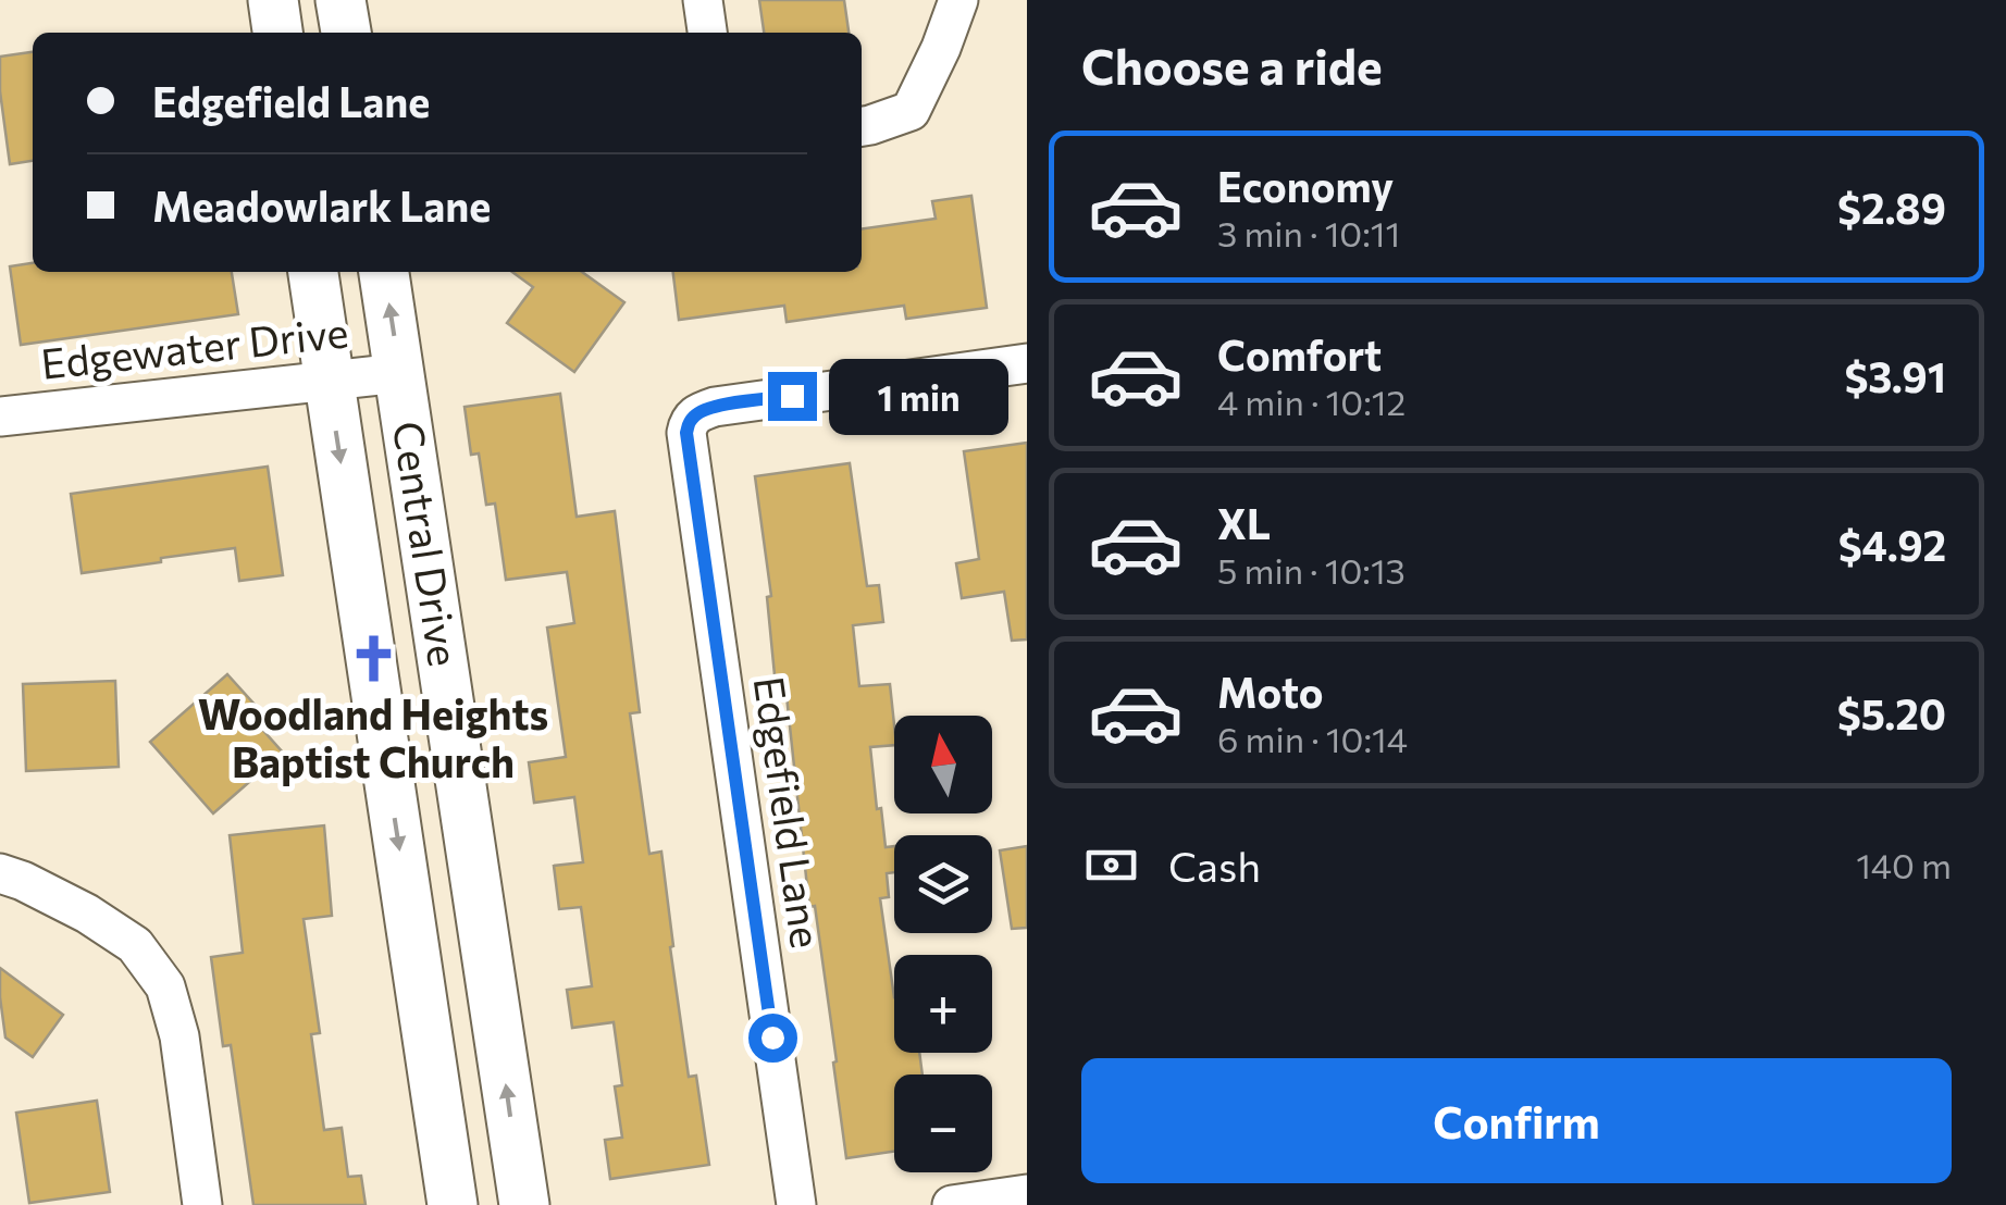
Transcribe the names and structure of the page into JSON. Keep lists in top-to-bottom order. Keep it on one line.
{"streets":{"main road":["Central Drive"],"street":["Edgewater Drive","Edgefield Lane"]},"crossings":[["Edgewater Drive","Central Drive"]],"places":{"church":["Woodland Heights Baptist Church"]},"north":"top","page":{"heading":"Choose a ride","banner":["Edgefield Lane","Meadowlark Lane"],"list":[{"name":"Economy","note":"3 min · 10:11","value":"$2.89"},{"name":"Comfort","note":"4 min · 10:12","value":"$3.91"},{"name":"XL","note":"5 min · 10:13","value":"$4.92"},{"name":"Moto","note":"6 min · 10:14","value":"$5.20"}],"bubble":"1 min","map_buttons":["+","−"],"pay":["Cash","140 m"],"buttons":"Confirm"}}
